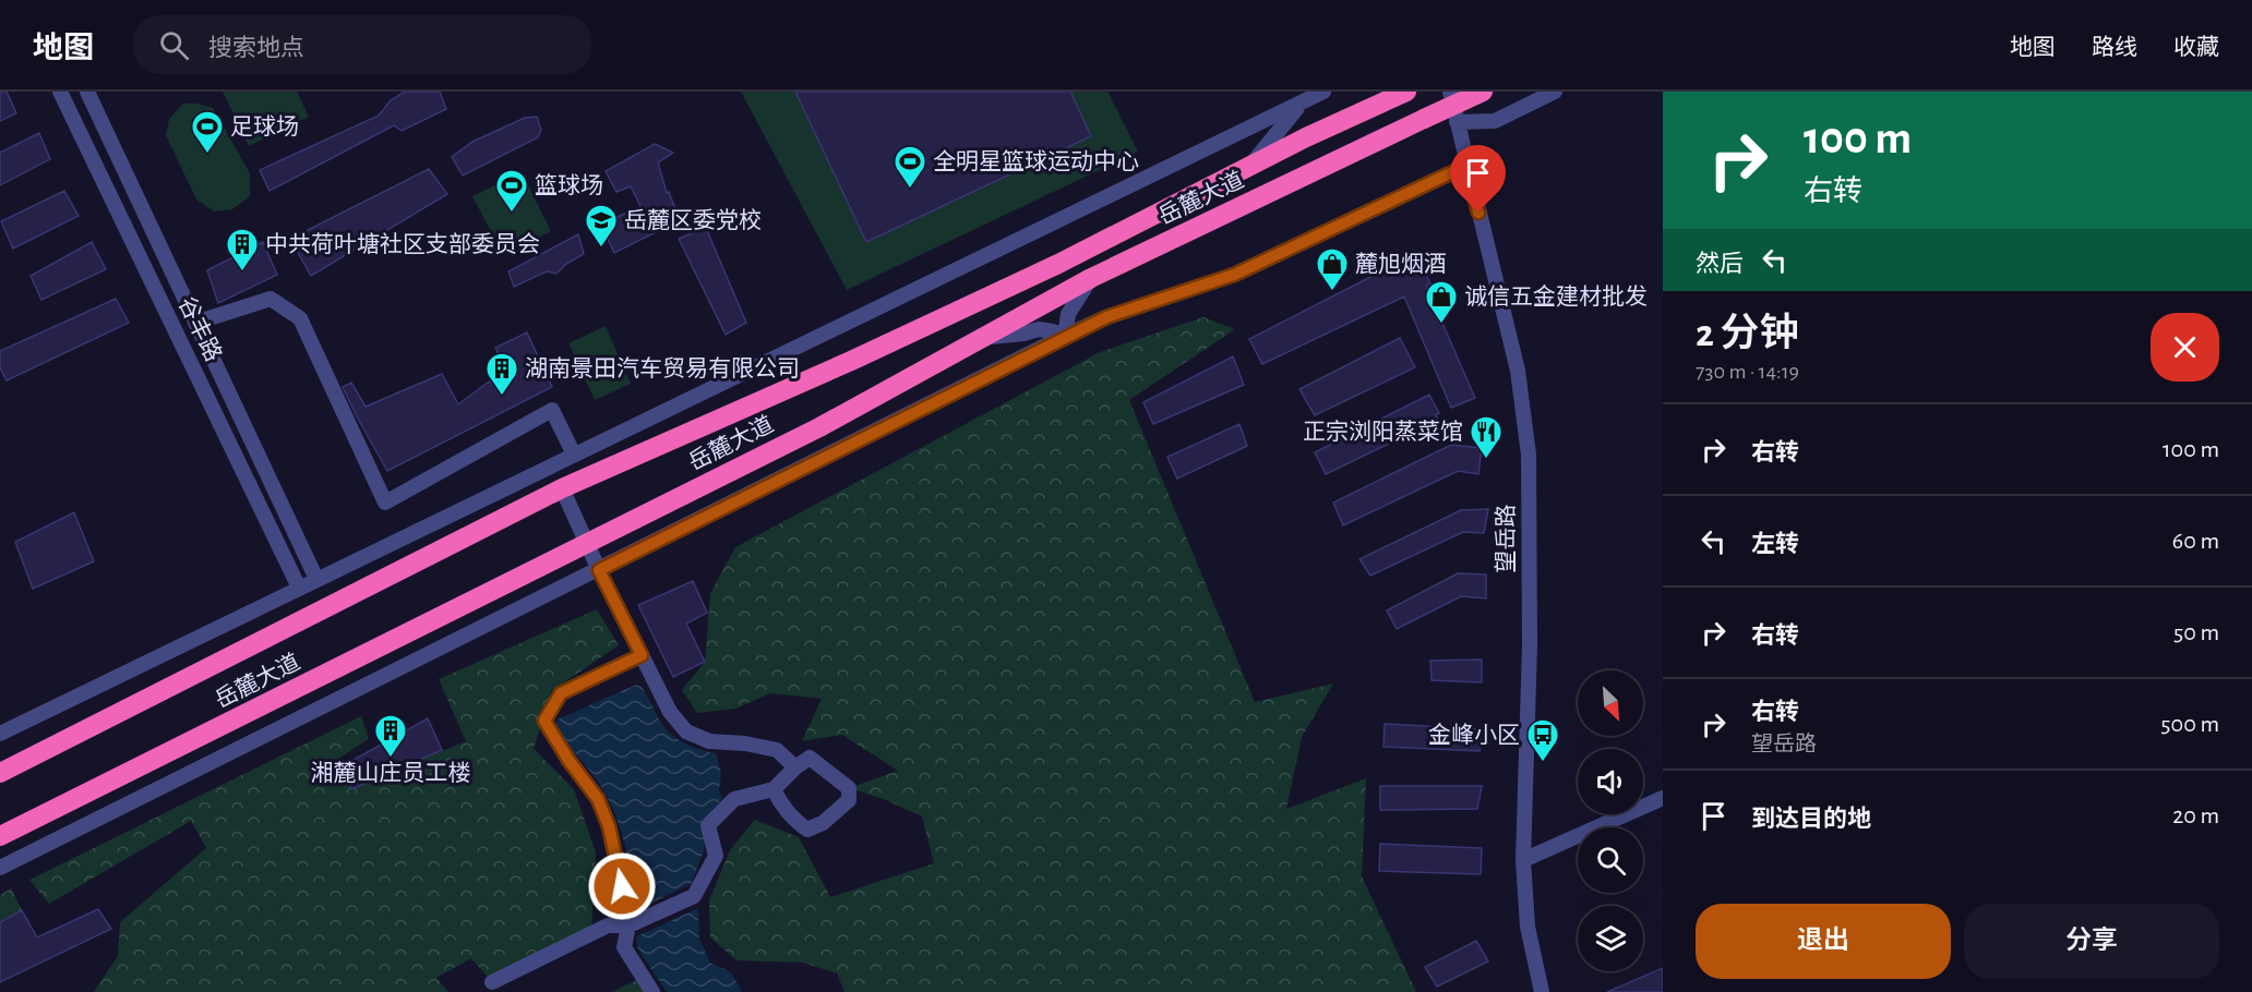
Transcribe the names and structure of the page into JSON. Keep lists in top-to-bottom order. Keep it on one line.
{"streets":{"highway":["岳麓大道"],"street":["谷丰路","望岳路"]},"places":{"sports":["足球场","全明星篮球运动中心","篮球场"],"school or university":["岳麓区委党校"],"building":["中共荷叶塘社区支部委员会","湖南景田汽车贸易有限公司","湘麓山庄员工楼"],"shop":["麓旭烟酒","诚信五金建材批发"],"restaurant":["正宗浏阳蒸菜馆"],"bus stop":["金峰小区"]},"north":"bottom right","page":{"header":"地图","search":"搜索地点","nav":["地图","路线","收藏"],"turn":["100 m","右转"],"then":"然后","heading":["2 分钟","730 m · 14:19"],"list":[{"name":"右转","value":"100 m"},{"name":"左转","value":"60 m"},{"name":"右转","value":"50 m"},{"name":"右转","note":"望岳路","value":"500 m"},{"name":"到达目的地","value":"20 m"}],"buttons":["退出","分享"]}}
